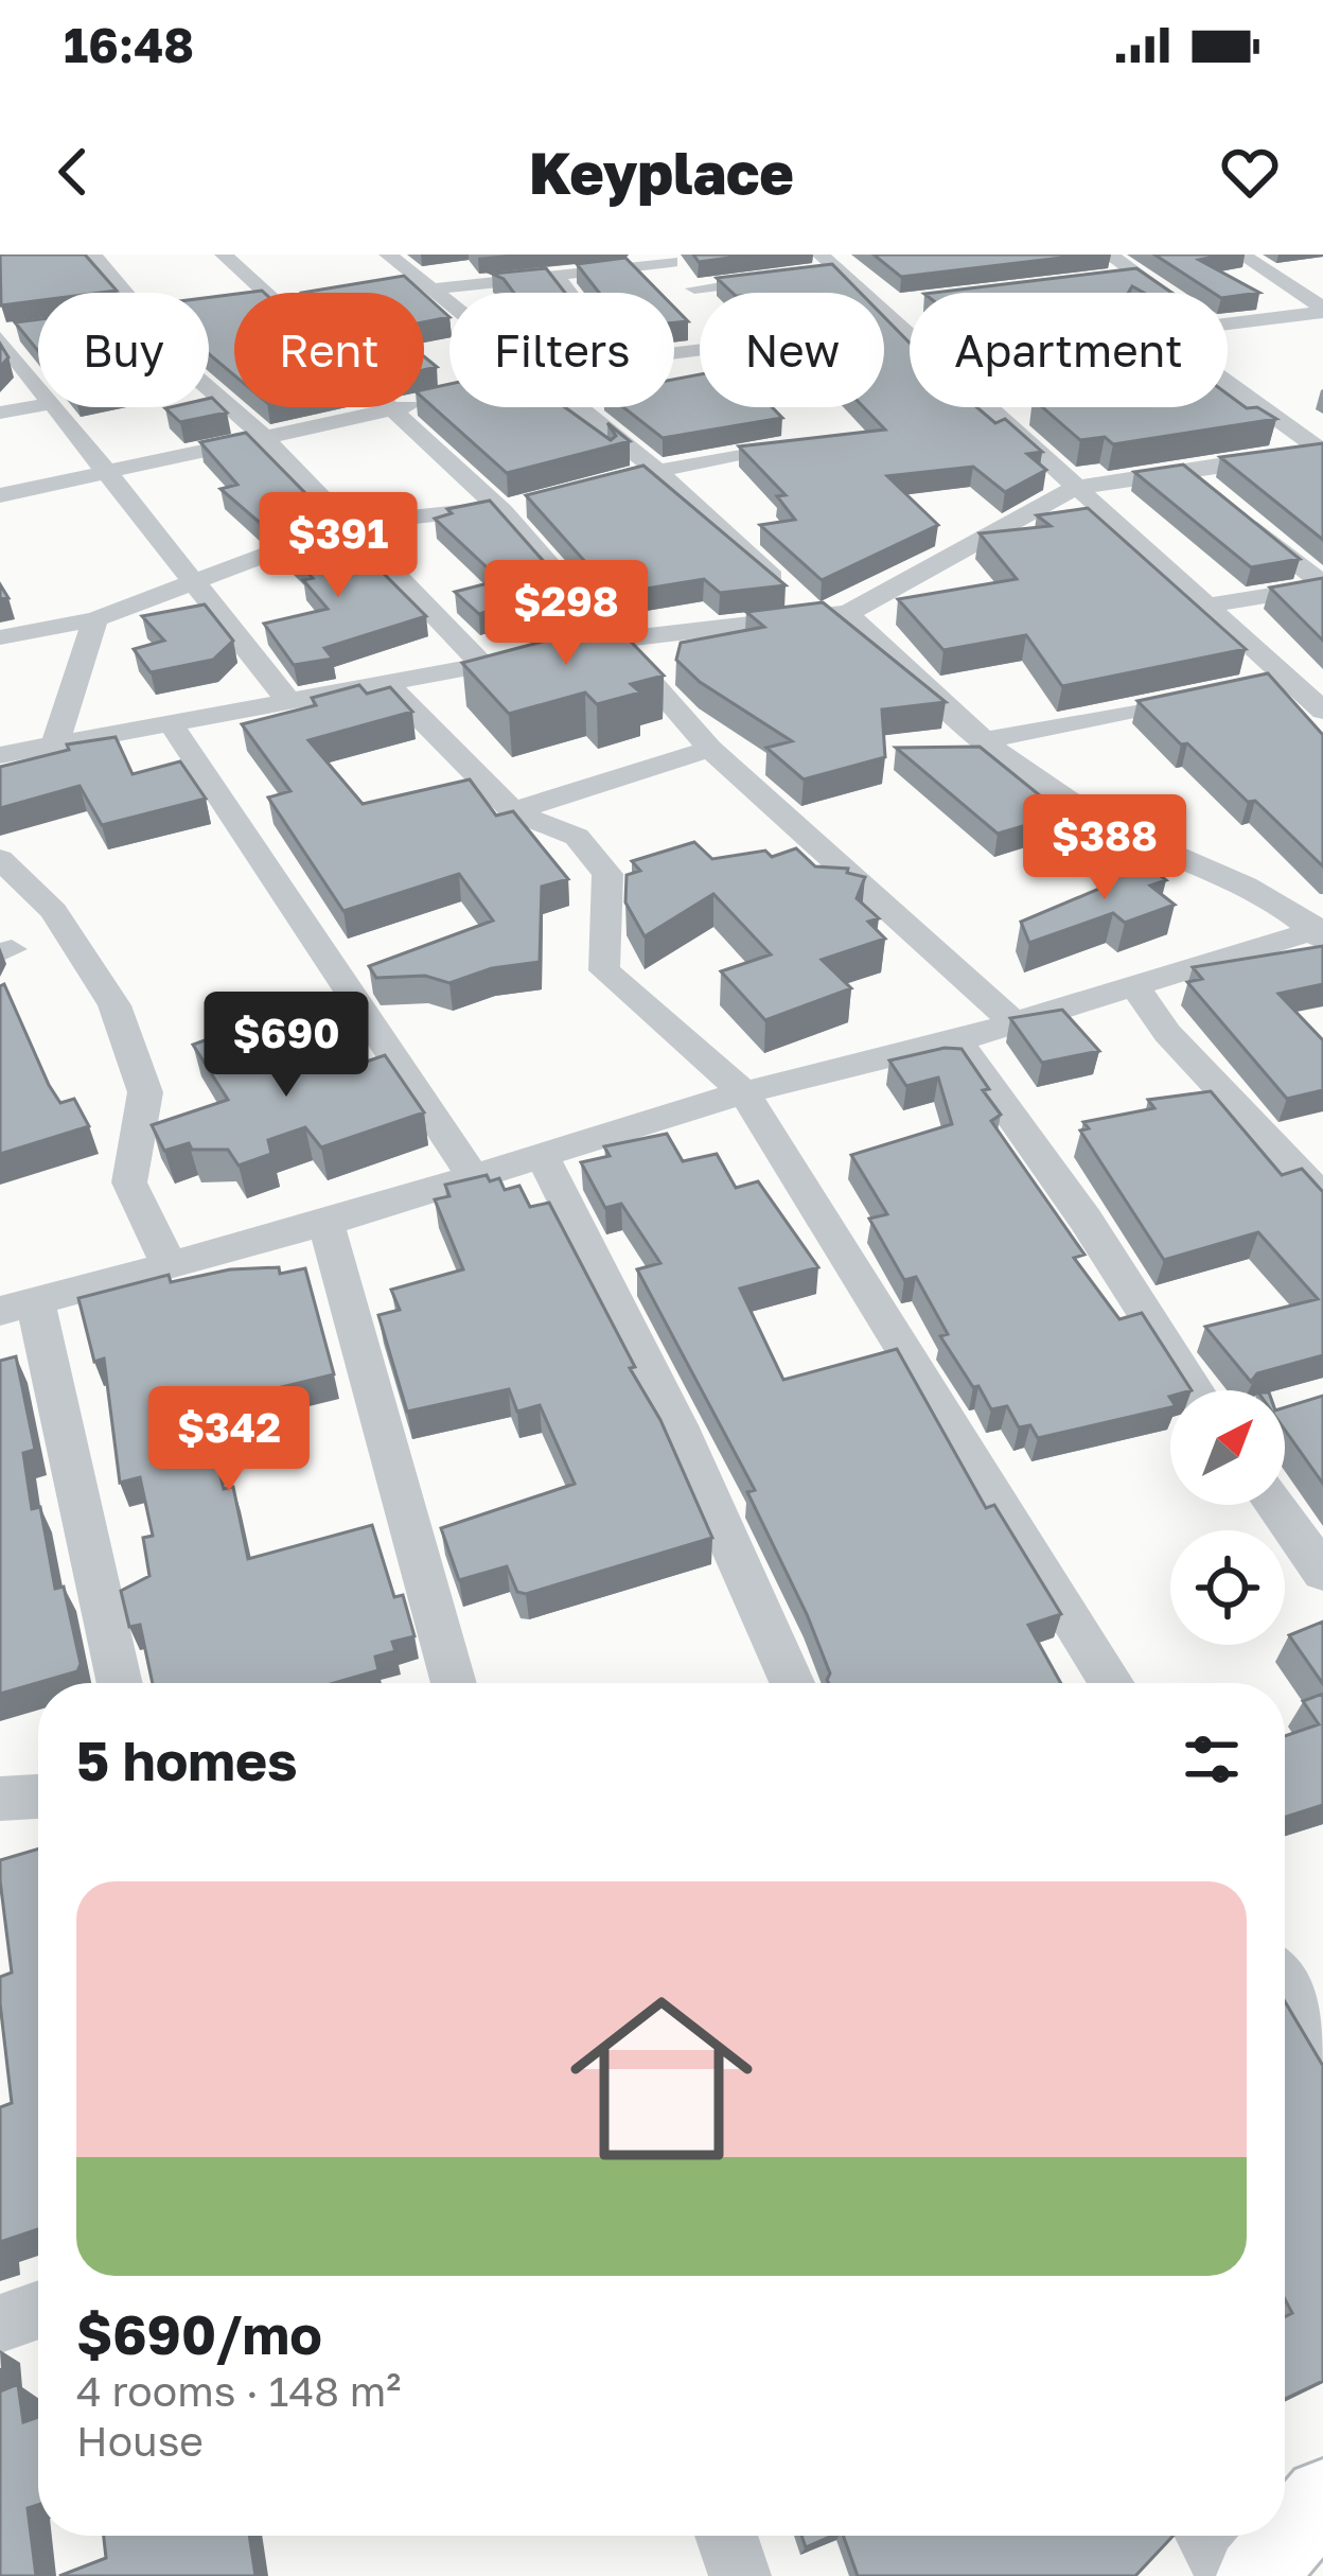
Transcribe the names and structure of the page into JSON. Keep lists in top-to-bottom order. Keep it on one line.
{"north":"top right","page":{"status":"16:48","header":"Keyplace","chip":["Buy","Rent","Filters","New","Apartment"],"price":["$391","$298","$388","$690","$342"],"heading":"5 homes","list":[{"name":"$690/mo","note":"4 rooms · 148 m² · House"}]}}
